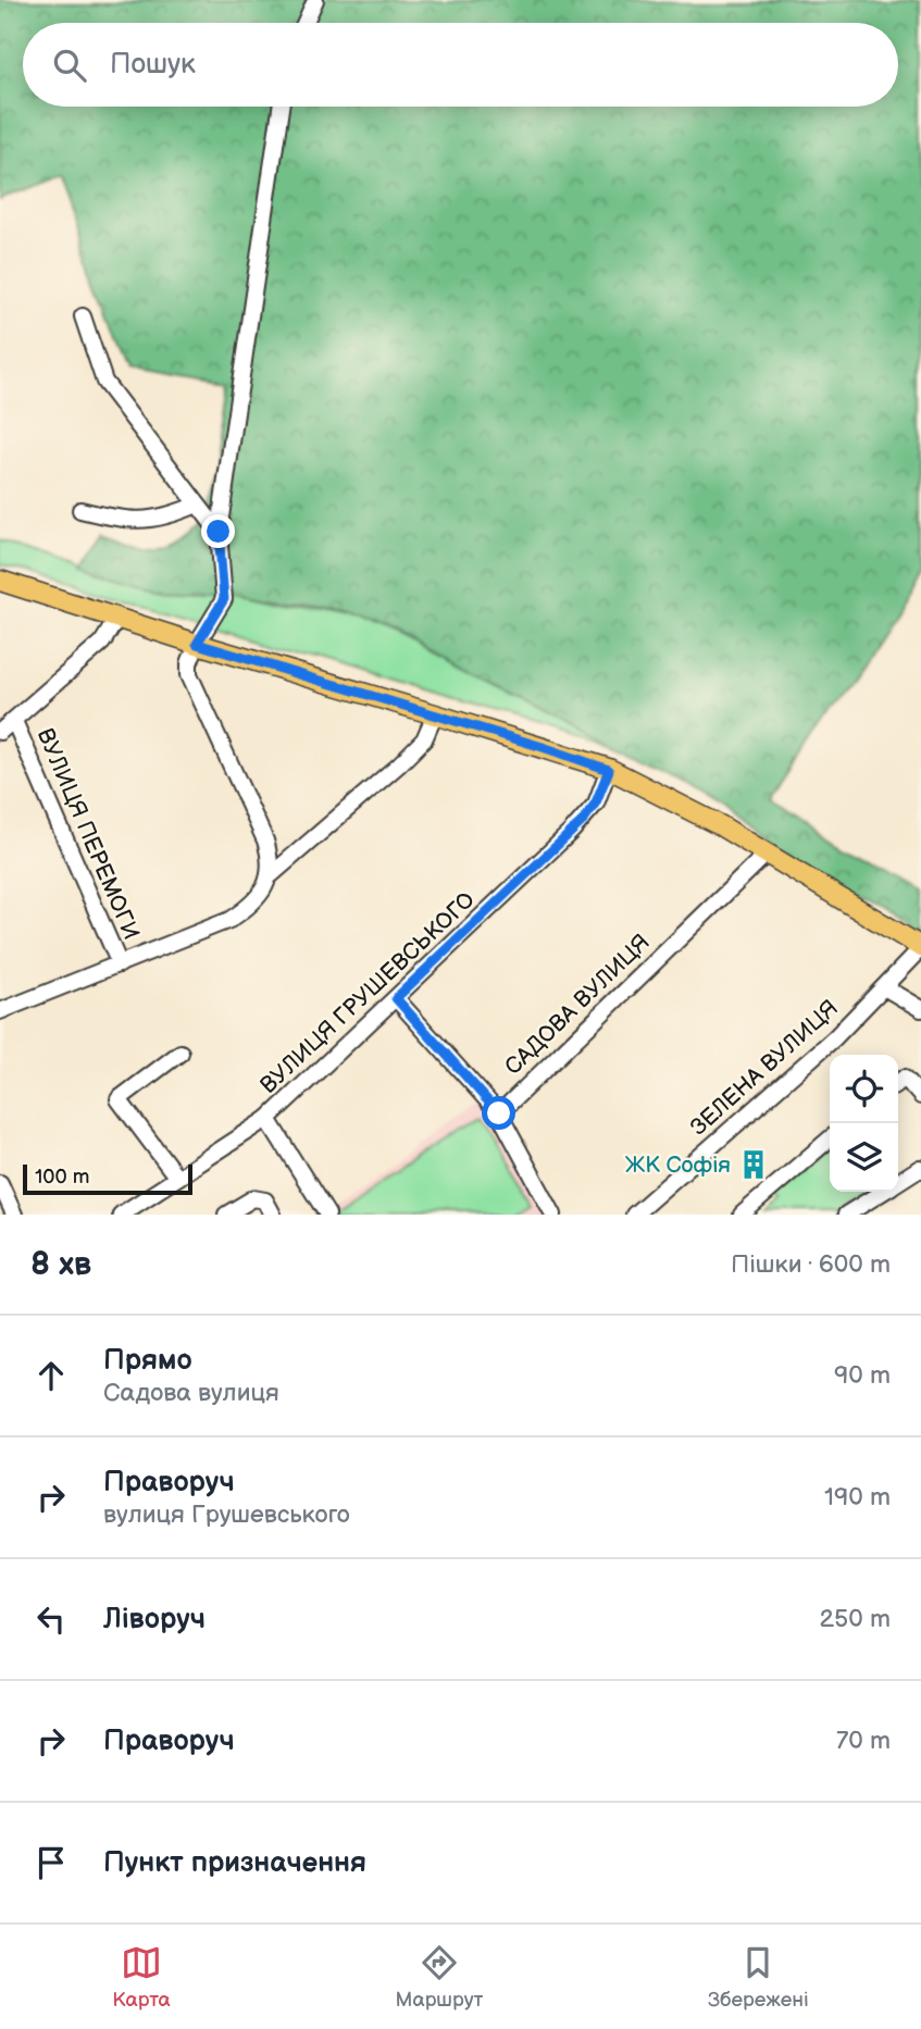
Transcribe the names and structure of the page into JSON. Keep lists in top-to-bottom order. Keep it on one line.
{"streets":{"street":["ВУЛИЦЯ ПЕРЕМОГИ","ВУЛИЦЯ ГРУШЕВСЬКОГО","САДОВА ВУЛИЦЯ","ЗЕЛЕНА ВУЛИЦЯ"]},"places":{"building":["ЖК Софія"]},"scale_bar":"100 m","page":{"search":"Пошук","scale":"100 m","heading":["8 хв","Пішки · 600 m"],"list":[["Прямо","Садова вулиця","90 m"],["Праворуч","вулиця Грушевського","190 m"],["Ліворуч","250 m"],["Праворуч","70 m"],"Пункт призначення"],"nav":["Карта","Маршрут","Збережені"]}}
